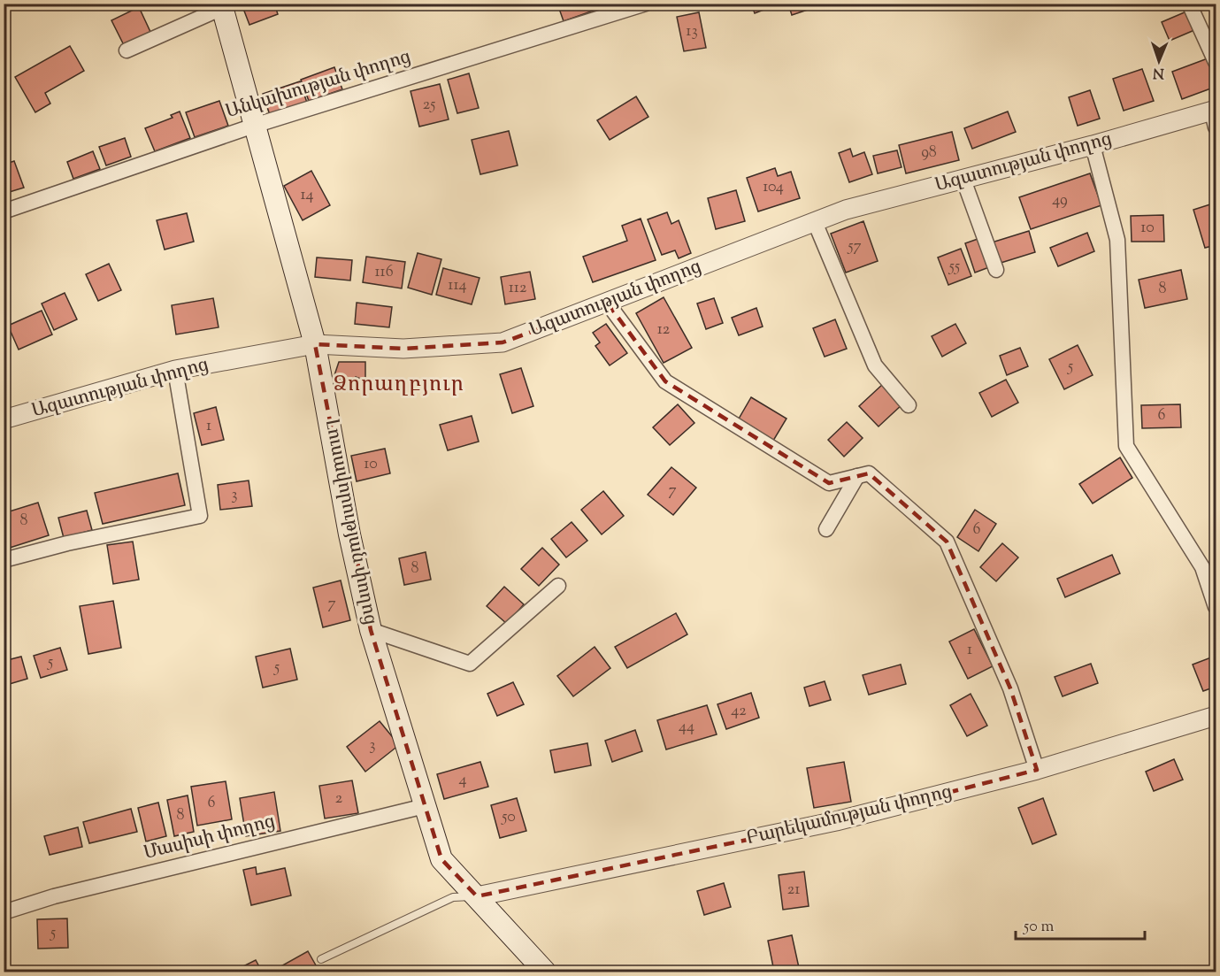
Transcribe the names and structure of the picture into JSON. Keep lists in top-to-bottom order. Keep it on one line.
{"streets":{"main road":["Լուսավորության փողոց"],"street":["Անկախության փողոց","Ազատության փողոց","Բարեկամության փողոց","Մասիսի փողոց"]},"crossings":[["Անկախության փողոց","Լուսավորության փողոց"],["Ազատության փողոց","Լուսավորության փողոց"],["Լուսավորության փողոց","Բարեկամության փողոց"],["Լուսավորության փողոց","Մասիսի փողոց"]],"districts":["Ձորաղբյուր"],"house_numbers":["13","25","98","104","14","49","10","57","55","116","114","112","8","12","5","6","1","10","7","3","8","6","8","7","1","5","5","42","44","3","4","2","6","8","50","21","5"],"scale_bar":"50 m","north":"bottom"}
